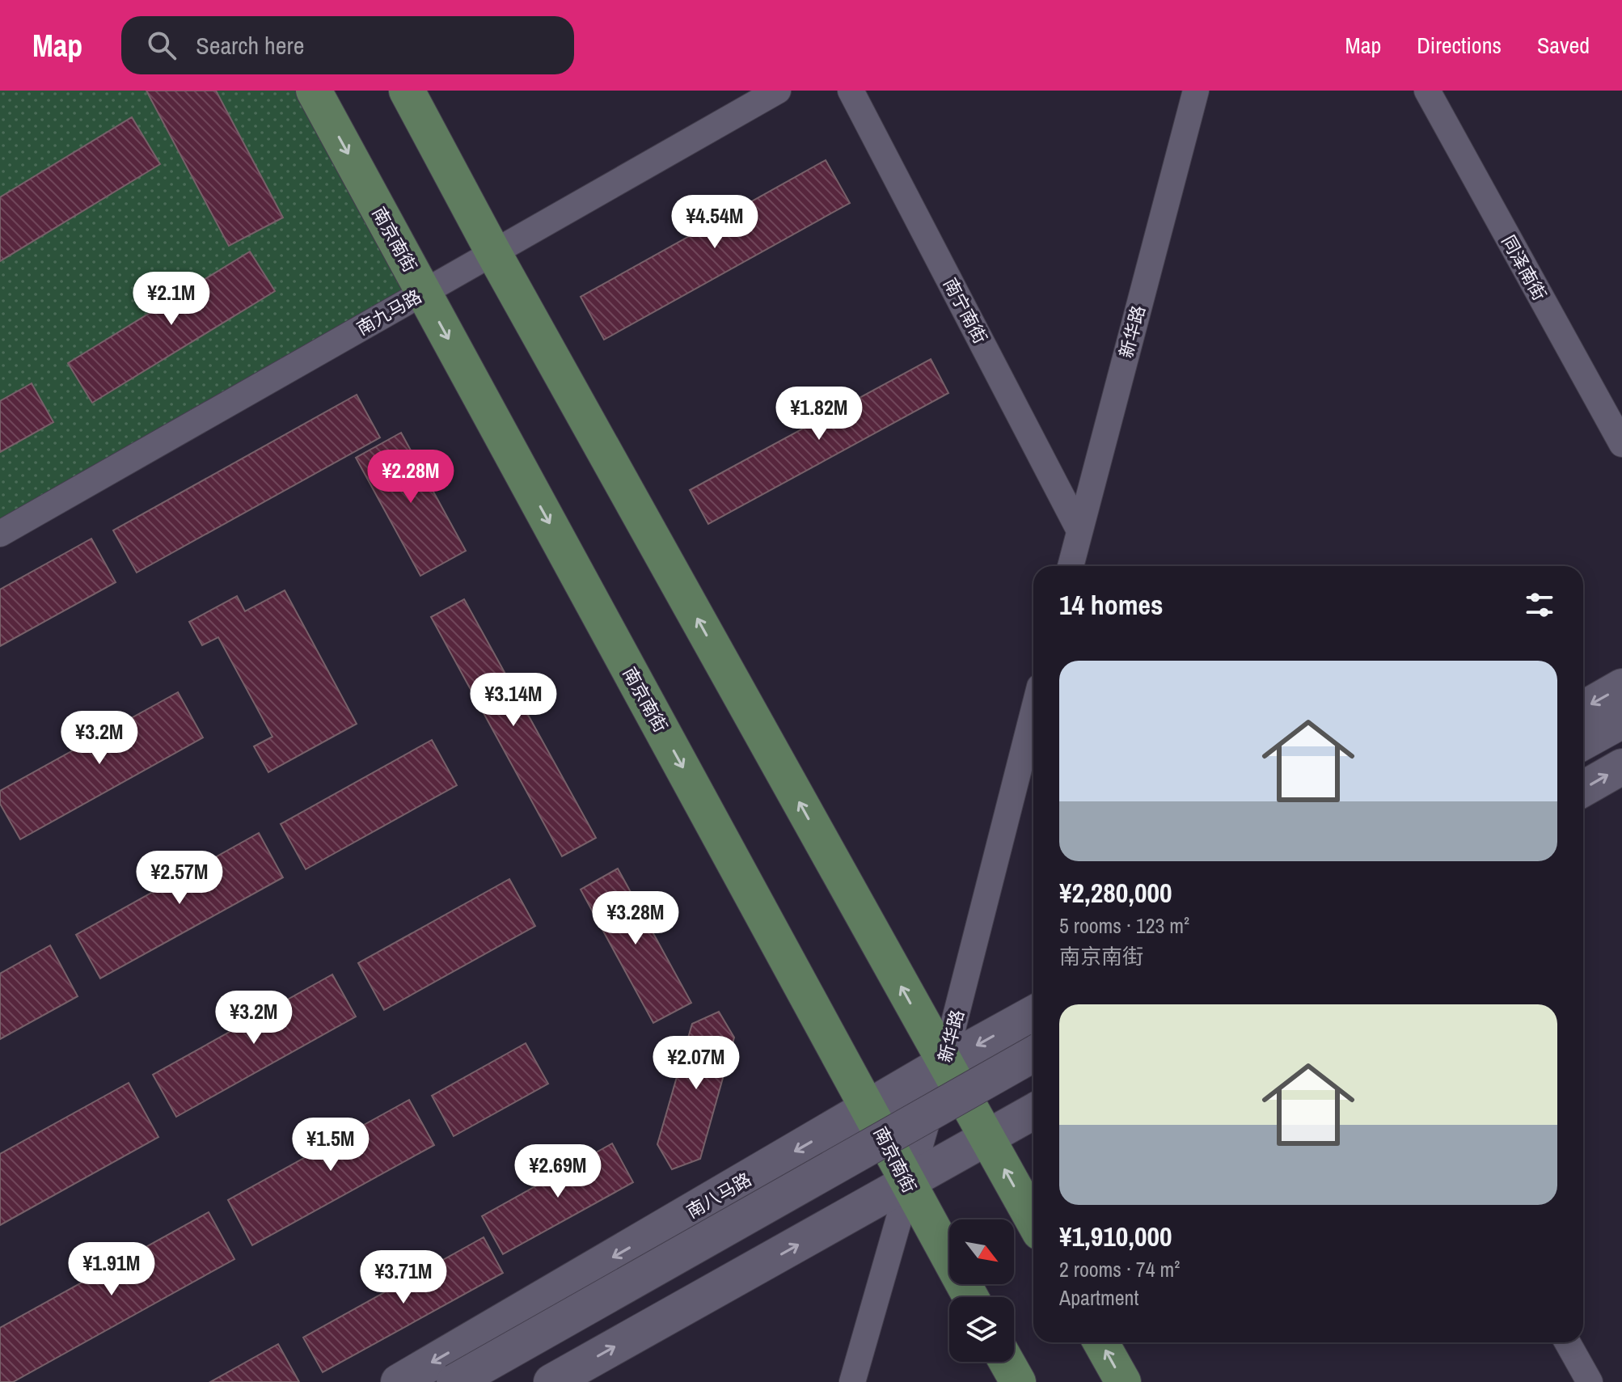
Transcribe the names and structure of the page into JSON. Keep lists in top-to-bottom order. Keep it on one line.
{"streets":{"main road":["南京南街","南八马路"],"street":["同泽南街","南宁南街","南九马路","新华路"]},"crossings":[["南京南街","南九马路"],["南京南街","新华路"],["南京南街","南八马路"],["南宁南街","新华路"],["新华路","南八马路"]],"north":"bottom right","page":{"header":"Map","search":"Search here","nav":["Map","Directions","Saved"],"price":["¥4.54M","¥2.1M","¥1.82M","¥2.28M","¥3.14M","¥3.2M","¥2.57M","¥3.28M","¥3.2M","¥2.07M","¥1.5M","¥2.69M","¥1.91M","¥3.71M"],"heading":"14 homes","list":[{"name":"¥2,280,000","note":"5 rooms · 123 m² · 南京南街"},{"name":"¥1,910,000","note":"2 rooms · 74 m² · Apartment"}]}}
